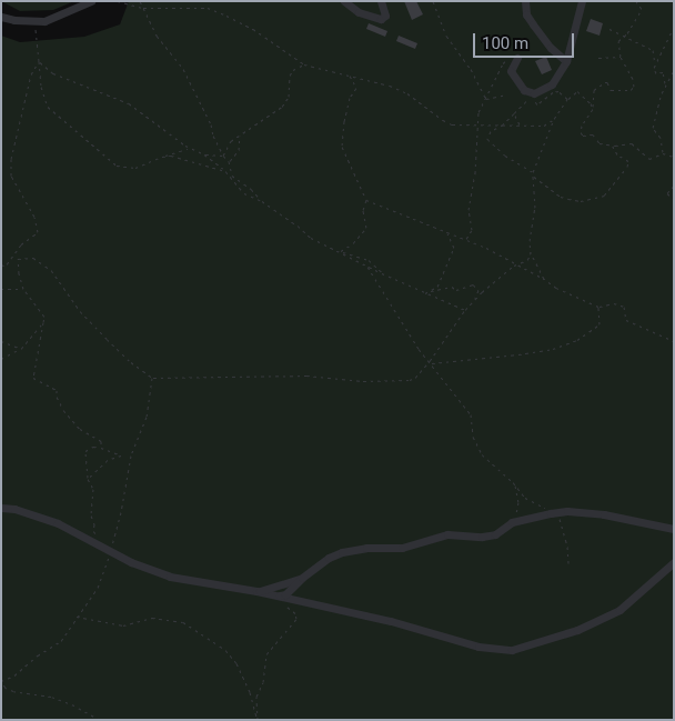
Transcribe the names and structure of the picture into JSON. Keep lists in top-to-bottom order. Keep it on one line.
{"scale_bar":"100 m"}
